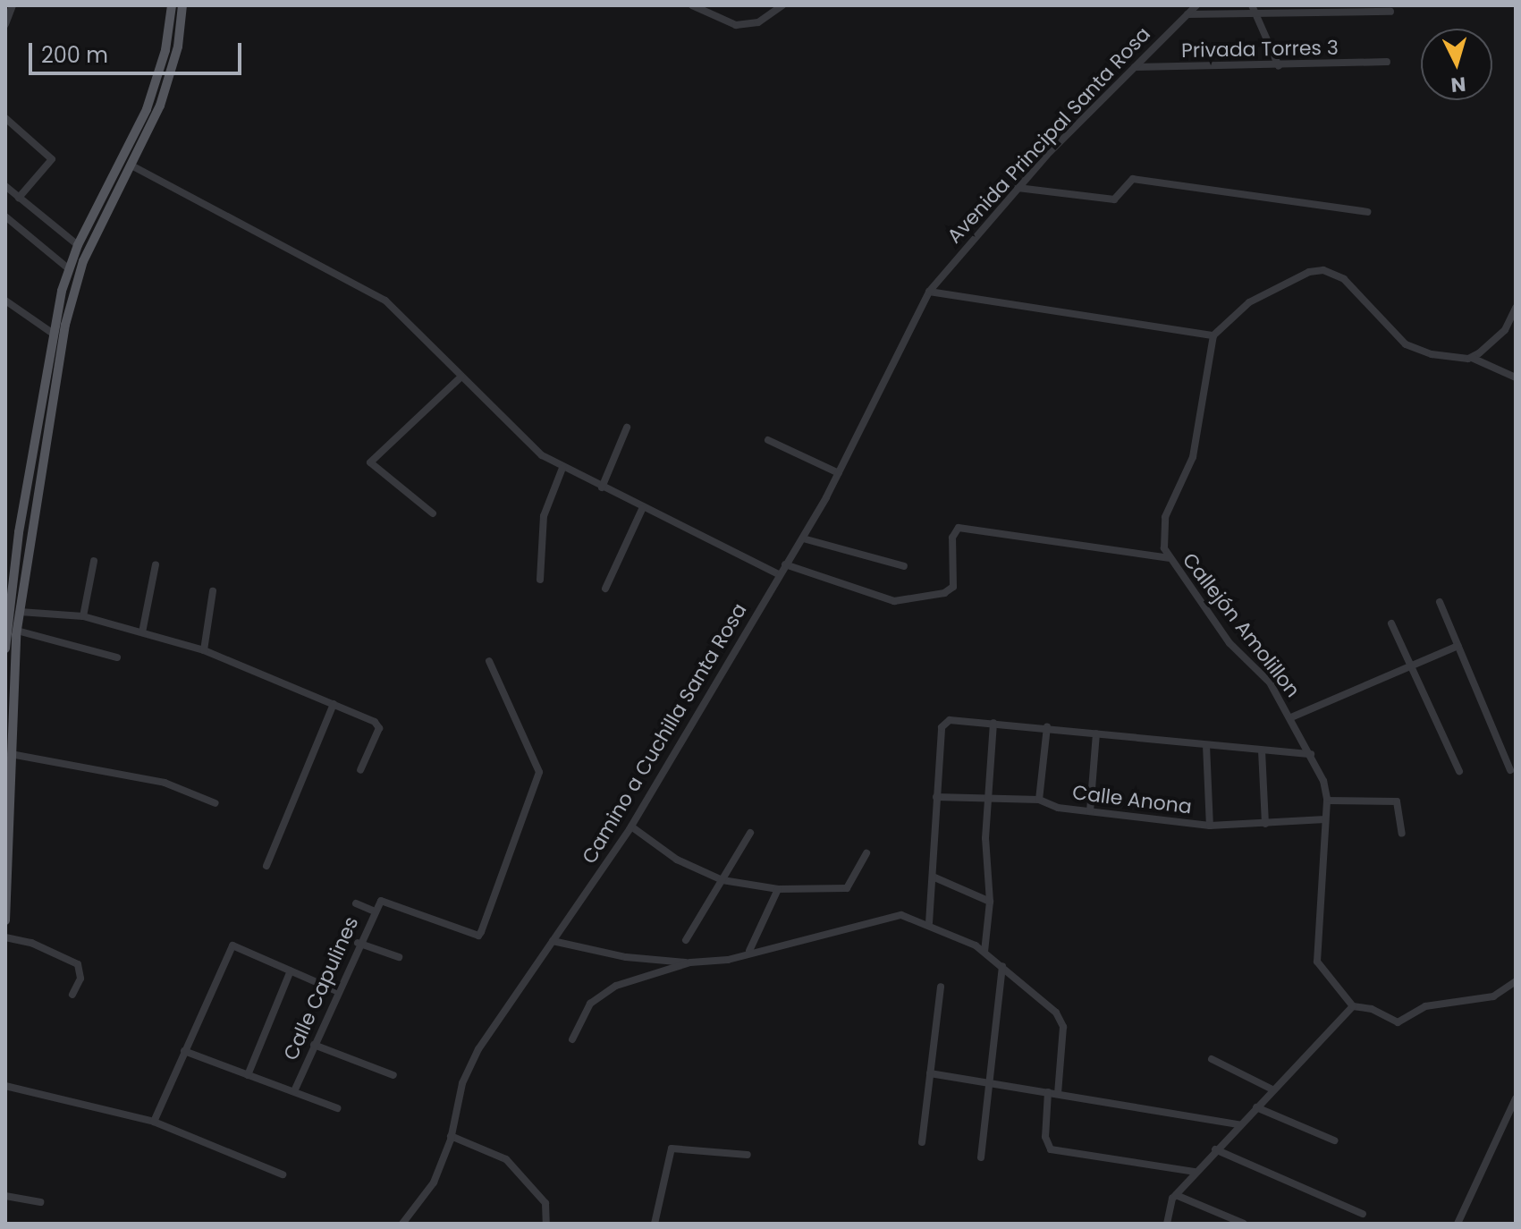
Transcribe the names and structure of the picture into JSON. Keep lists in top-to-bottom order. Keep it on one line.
{"streets":{"street":["Privada Torres 3","Avenida Principal Santa Rosa","Callejón Amolillon","Camino a Cuchilla Santa Rosa","Calle Anona","Calle Capulines"]},"crossings":[["Privada Torres 3","Avenida Principal Santa Rosa"],["Avenida Principal Santa Rosa","Camino a Cuchilla Santa Rosa"],["Callejón Amolillon","Calle Anona"]],"scale_bar":"200 m","north":"bottom"}
